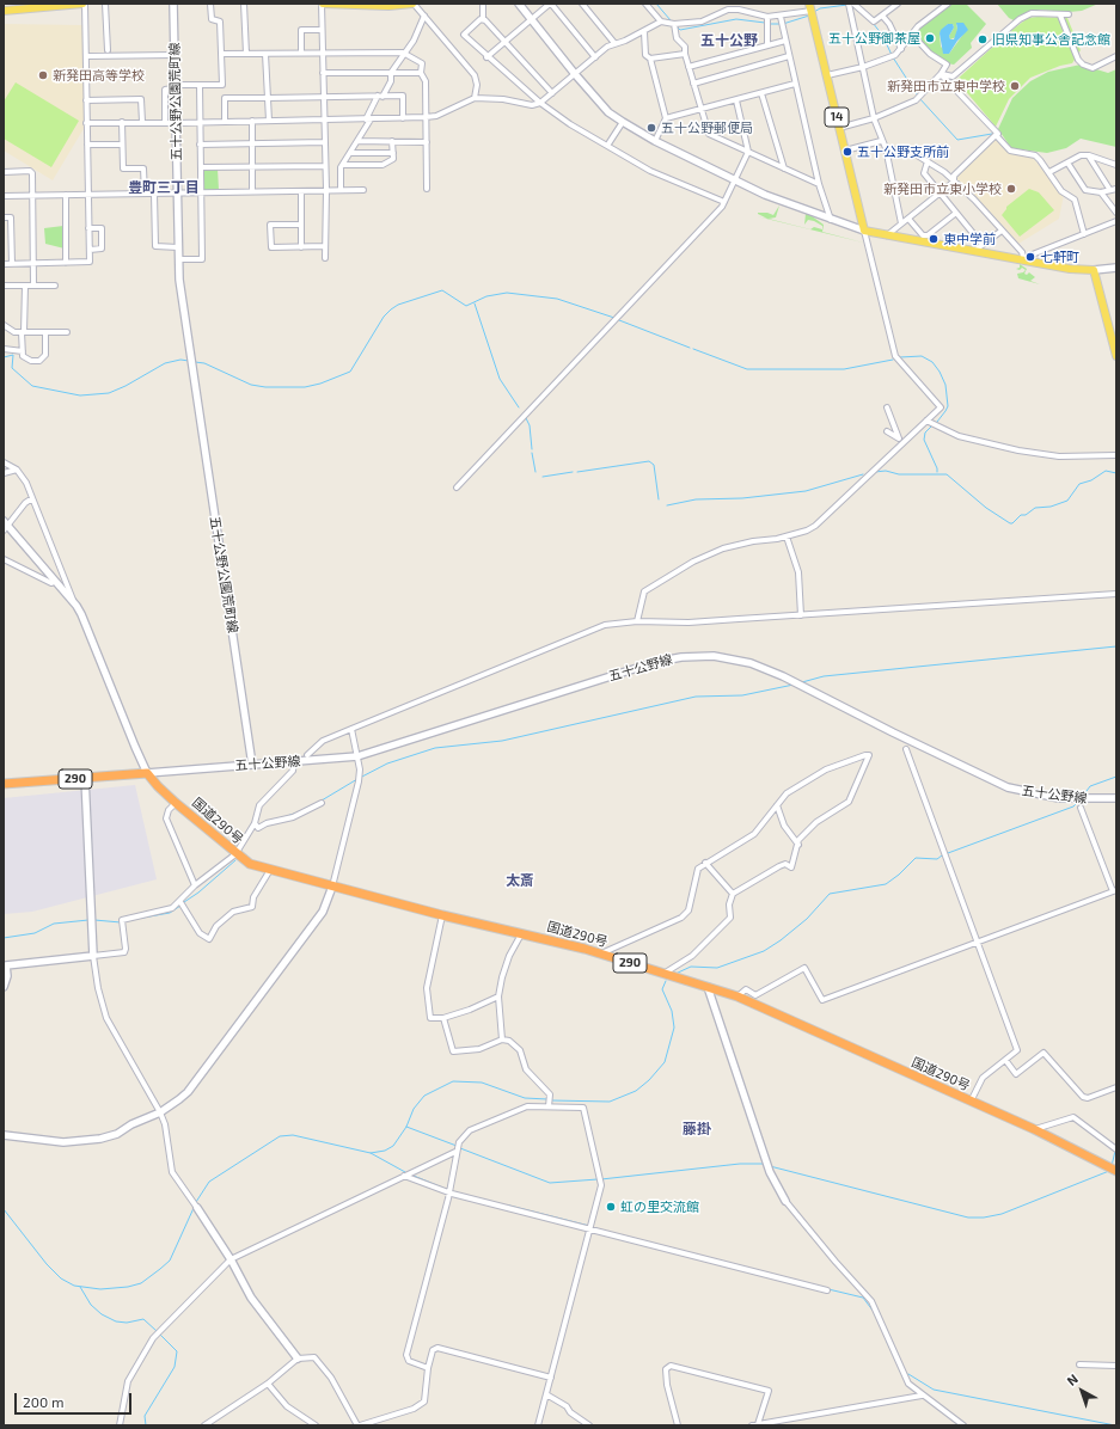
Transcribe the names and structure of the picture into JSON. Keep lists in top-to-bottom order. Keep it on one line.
{"streets":{"highway":["290","国道290号"],"main road":["14"],"street":["五十公野公園荒町線","五十公野線"]},"crossings":[["五十公野公園荒町線","五十公野線"],["五十公野線","290"],["五十公野線","国道290号"],["290","国道290号"]],"districts":["五十公野","豊町三丁目","太斎","藤掛"],"places":["五十公野御茶屋","旧県知事公舎記念館","新発田高等学校","新発田市立東中学校","五十公野郵便局","五十公野支所前","新発田市立東小学校","東中学前","七軒町","虹の里交流館"],"scale_bar":"200 m","north":"top left"}
